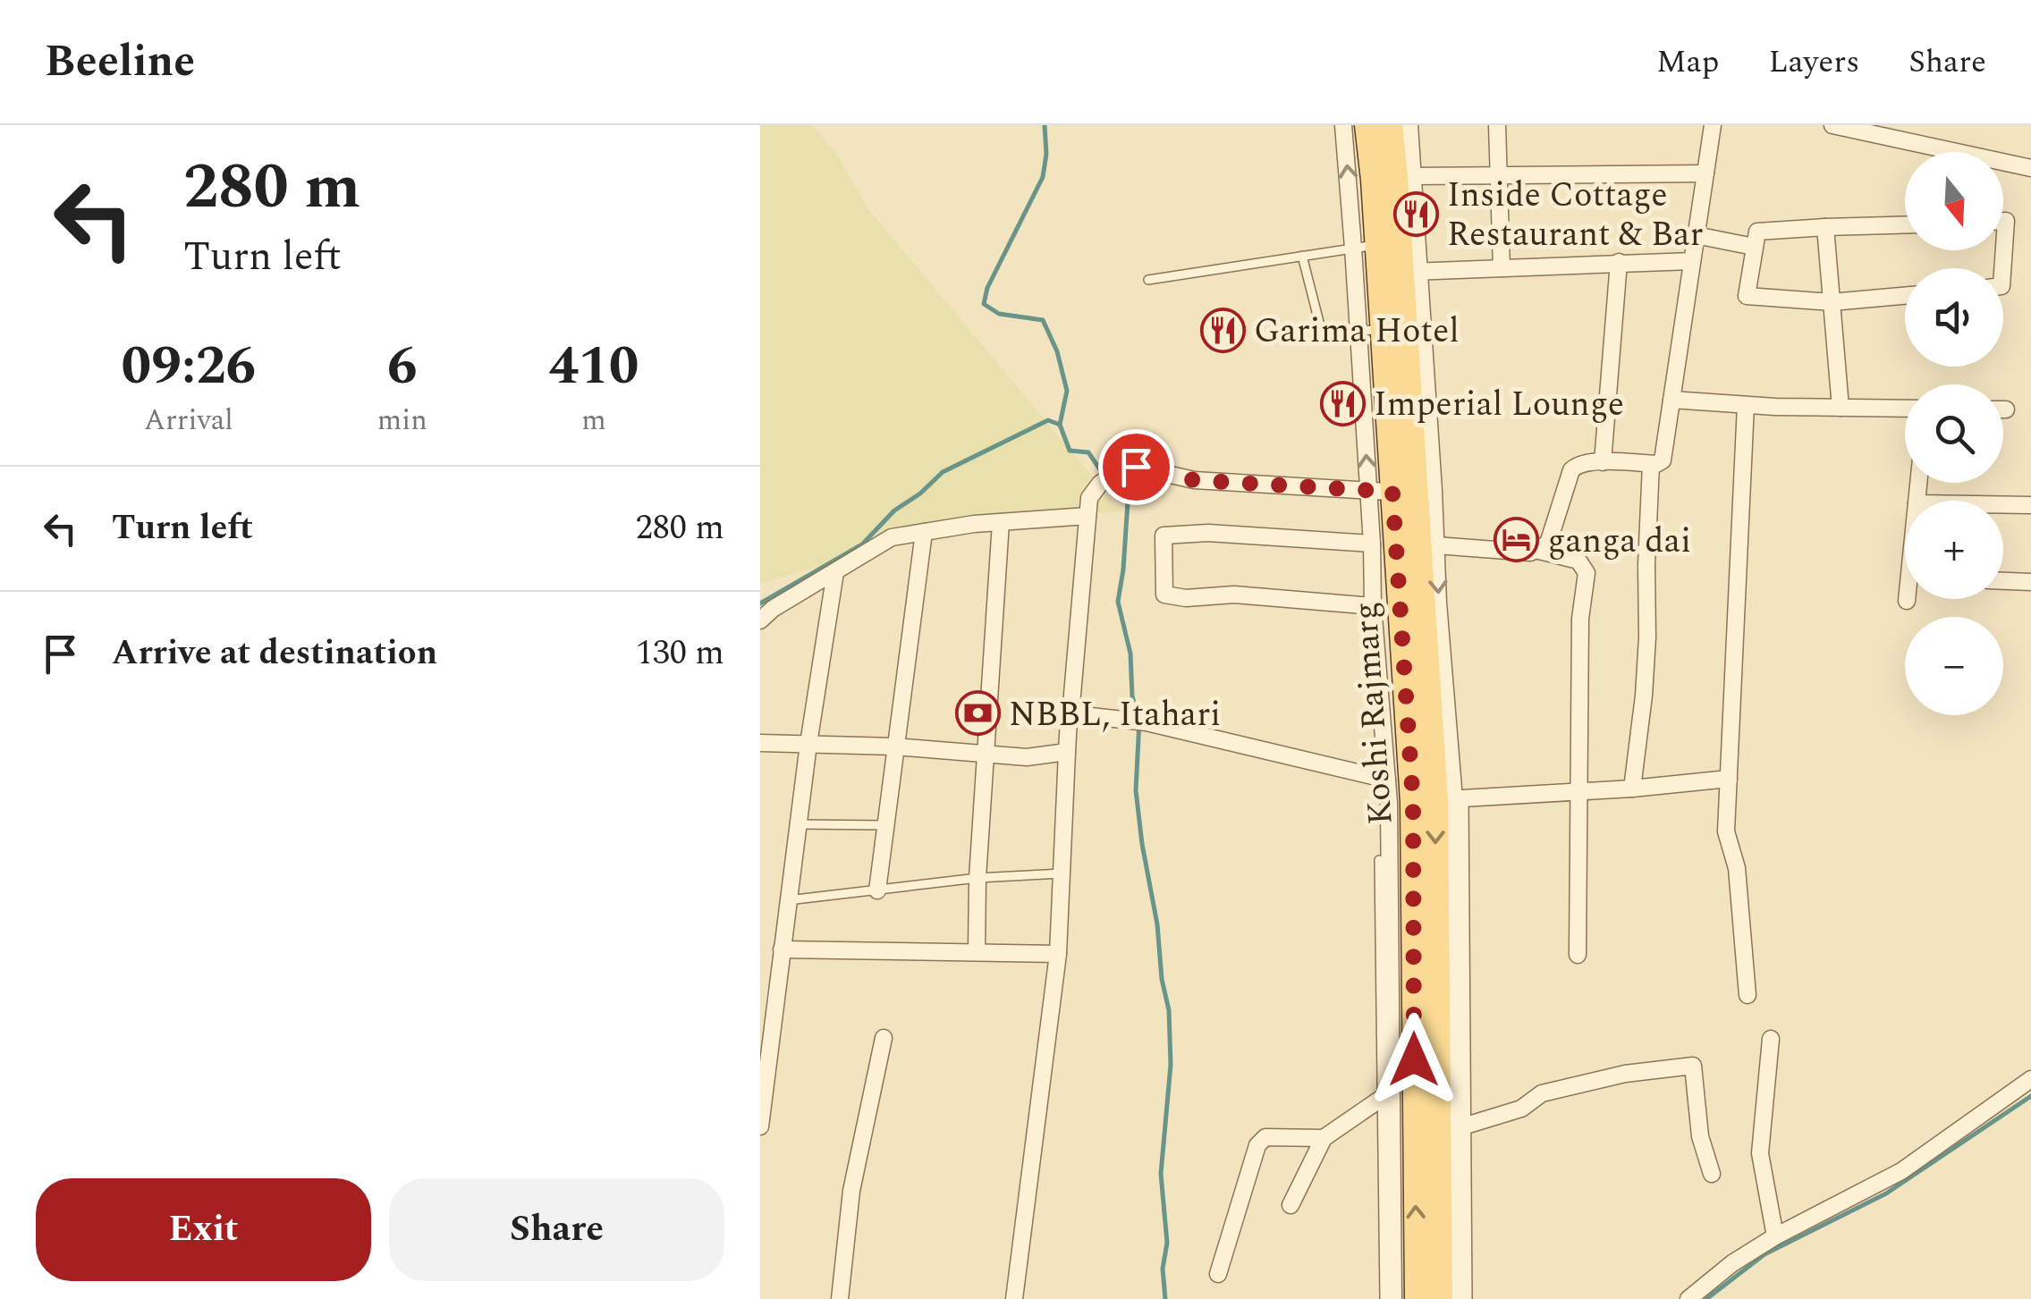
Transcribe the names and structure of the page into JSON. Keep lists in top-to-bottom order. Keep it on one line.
{"streets":{"main road":["Koshi Rajmarg"]},"places":{"restaurant":["Inside Cottage Restaurant & Bar","Garima Hotel","Imperial Lounge"],"hotel":["ganga dai"],"bank":["NBBL, Itahari"]},"north":"bottom","page":{"header":"Beeline","nav":["Map","Layers","Share"],"turn":["280 m","Turn left"],"map_buttons":["+","−"],"eta":["09:26","Arrival","6","min","410","m"],"list":[{"name":"Turn left","value":"280 m"},{"name":"Arrive at destination","value":"130 m"}],"buttons":["Exit","Share"]}}
